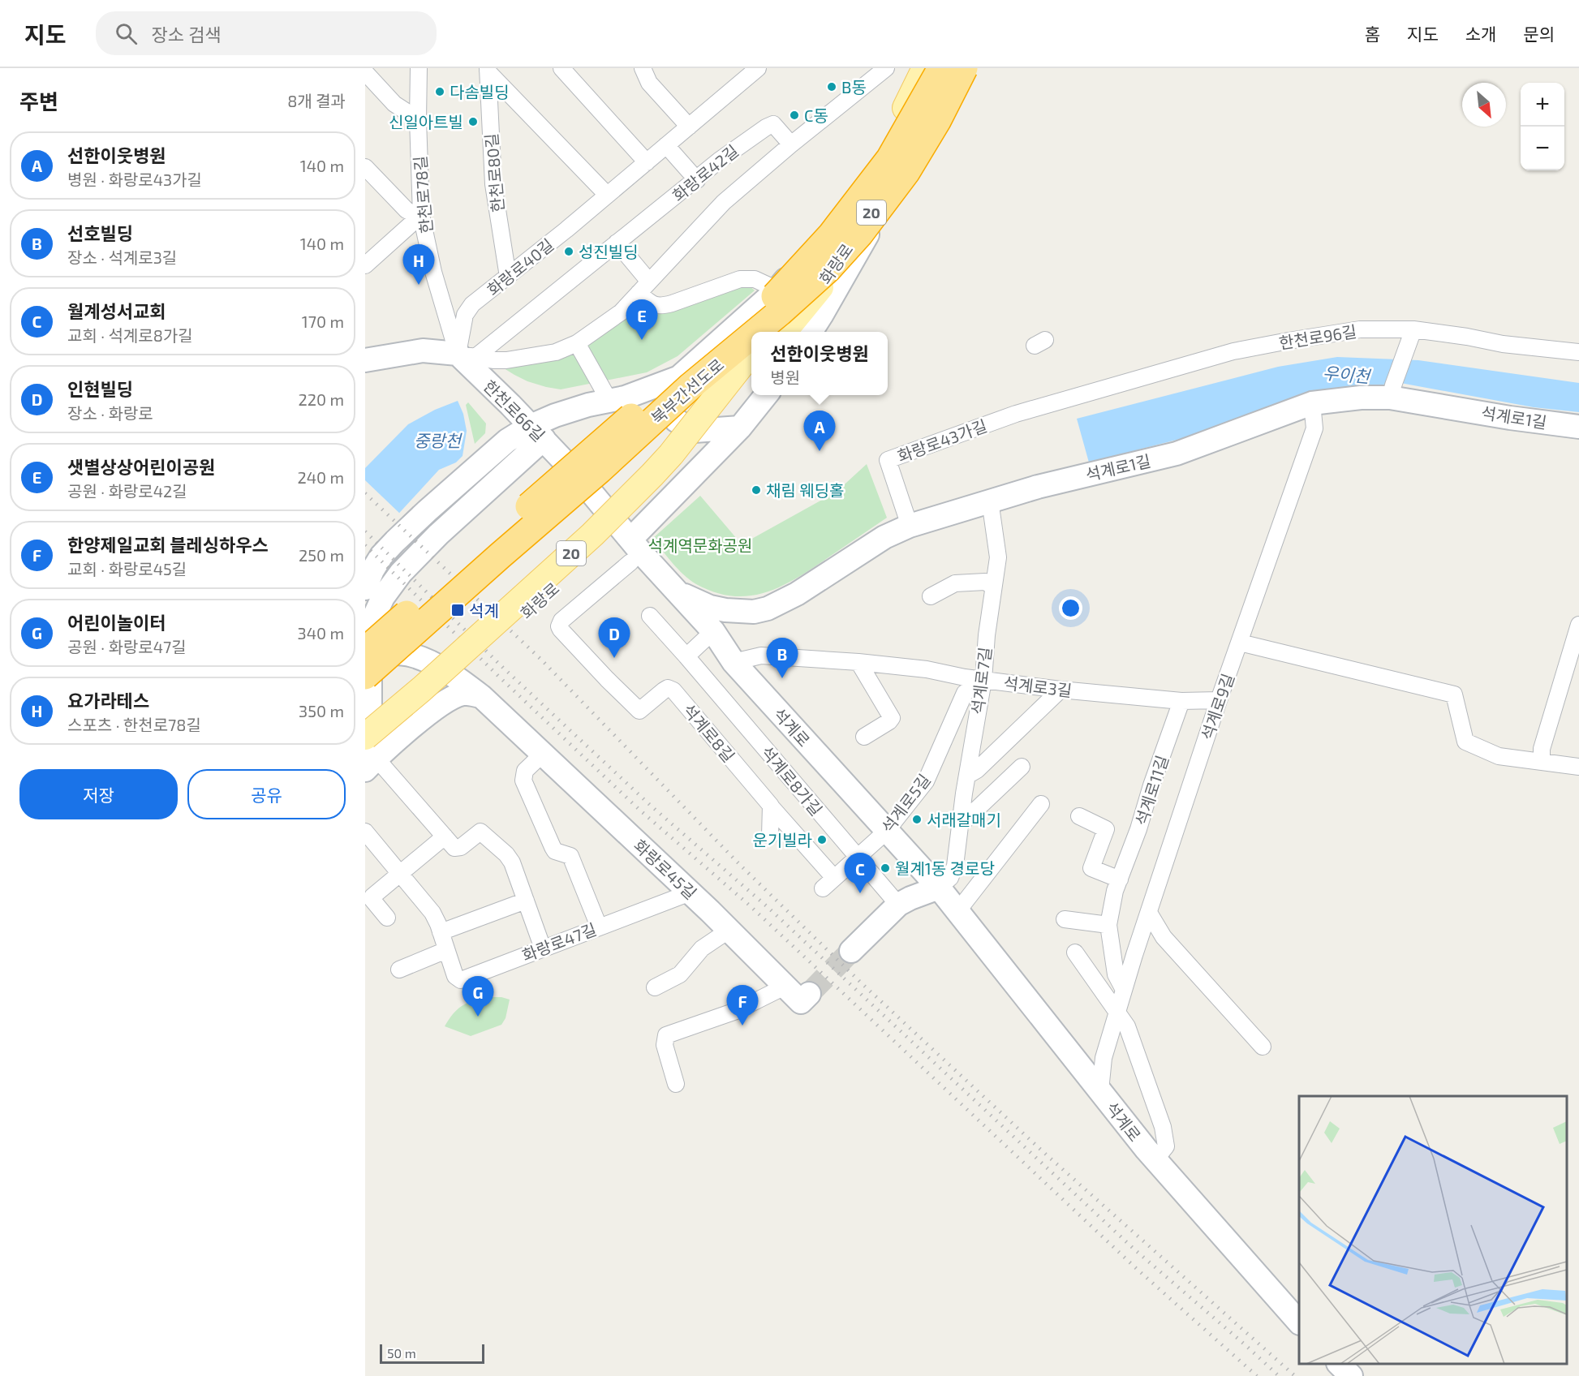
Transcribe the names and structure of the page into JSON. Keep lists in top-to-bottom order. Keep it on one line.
{"streets":{"highway":["북부간선도로"],"main road":["20","화랑로"],"street":["한천로80길","화랑로42길","한천로78길","화랑로40길","한천로96길","한천로66길","석계로1길","화랑로43가길","석계로7길","석계로3길","석계로9길","석계로","석계로8길","석계로8가길","석계로11길","석계로5길","화랑로45길","화랑로47길"]},"crossings":[["한천로80길","화랑로40길"],["화랑로42길","한천로78길"],["화랑로42길","화랑로40길"],["화랑로42길","한천로66길"],["한천로78길","화랑로40길"],["한천로78길","한천로66길"],["화랑로","북부간선도로"],["화랑로","한천로66길"],["화랑로","석계로"],["화랑로","석계로8길"],["화랑로","화랑로45길"],["화랑로40길","한천로66길"],["한천로96길","화랑로43가길"],["북부간선도로","화랑로45길"],["한천로66길","석계로"],["석계로1길","화랑로43가길"],["석계로1길","석계로7길"],["석계로1길","석계로9길"],["석계로1길","석계로"],["석계로7길","석계로3길"],["석계로7길","석계로"],["석계로7길","석계로5길"],["석계로3길","석계로9길"],["석계로3길","석계로"],["석계로3길","석계로11길"],["석계로3길","석계로5길"],["석계로9길","석계로"],["석계로9길","석계로11길"],["석계로","석계로5길"],["석계로8길","석계로5길"],["석계로8가길","석계로5길"],["화랑로45길","화랑로47길"]],"water":["우이천","중랑천"],"parks":["석계역문화공원"],"places":{"other":["B동","다솜빌딩","C동","신일아트빌","성진빌딩","채림 웨딩홀","서래갈매기","운기빌라","월계1동 경로당"],"transit":["석계"]},"scale_bar":"50 m","north":"bottom right","page":{"header":"지도","search":"장소 검색","nav":["홈","지도","소개","문의"],"heading":["주변","8개 결과"],"map_buttons":["+","−"],"list":[{"mark":"A","name":"선한이웃병원","note":"병원 · 화랑로43가길","value":"140 m"},{"mark":"B","name":"선호빌딩","note":"장소 · 석계로3길","value":"140 m"},{"mark":"C","name":"월계성서교회","note":"교회 · 석계로8가길","value":"170 m"},{"mark":"D","name":"인현빌딩","note":"장소 · 화랑로","value":"220 m"},{"mark":"E","name":"샛별상상어린이공원","note":"공원 · 화랑로42길","value":"240 m"},{"mark":"F","name":"한양제일교회 블레싱하우스","note":"교회 · 화랑로45길","value":"250 m"},{"mark":"G","name":"어린이놀이터","note":"공원 · 화랑로47길","value":"340 m"},{"mark":"H","name":"요가라테스","note":"스포츠 · 한천로78길","value":"350 m"}],"pins":["H","E","A","D","B","C","G","F"],"popup":["선한이웃병원","병원"],"buttons":["저장","공유"],"scale":"50 m"}}
